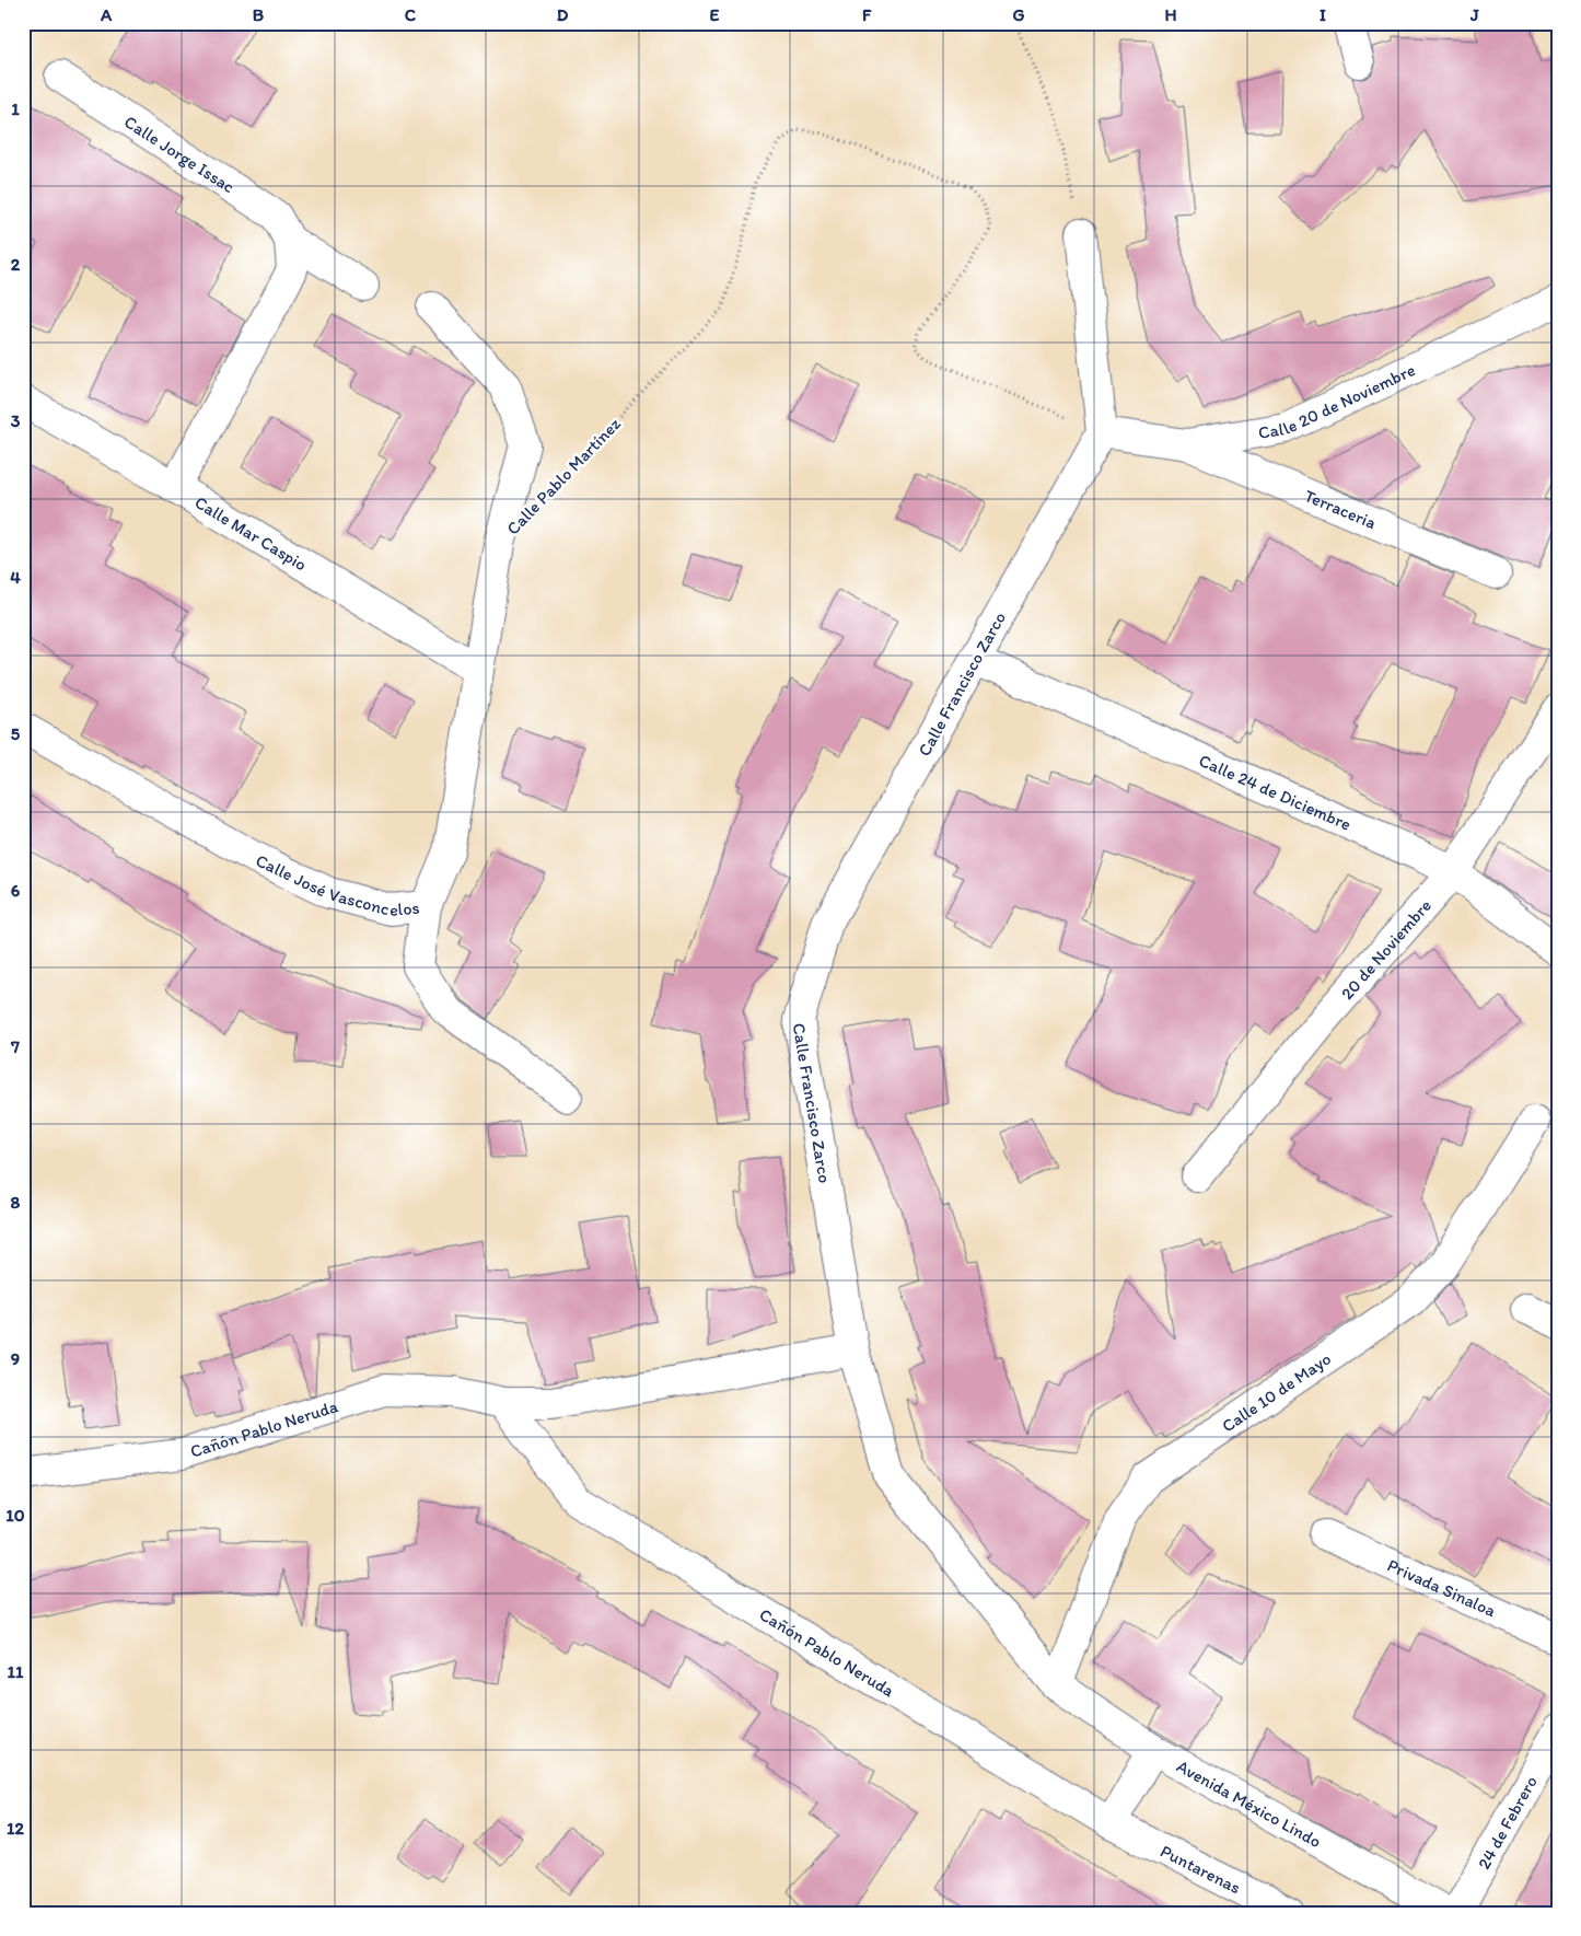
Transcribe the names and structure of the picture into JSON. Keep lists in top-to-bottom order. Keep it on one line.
{"streets":{"street":["Calle Jorge Issac","Calle 20 de Noviembre","Calle Pablo Martínez","Terraceria","Calle Mar Caspio","Calle Francisco Zarco","Calle 24 de Diciembre","Calle José Vasconcelos","20 de Noviembre","Calle 10 de Mayo","Cañón Pablo Neruda","Privada Sinaloa","Avenida México Lindo","24 de Febrero","Puntarenas"]},"crossings":[["Calle Jorge Issac","Calle Mar Caspio"],["Calle 20 de Noviembre","Calle Pablo Martínez"],["Calle 20 de Noviembre","Terraceria"],["Calle 20 de Noviembre","Calle Francisco Zarco"],["Calle Pablo Martínez","Calle Mar Caspio"],["Calle Pablo Martínez","Calle Francisco Zarco"],["Calle Pablo Martínez","Calle José Vasconcelos"],["Calle Francisco Zarco","Calle 24 de Diciembre"],["Calle Francisco Zarco","Cañón Pablo Neruda"],["Calle 24 de Diciembre","20 de Noviembre"],["Calle 10 de Mayo","Avenida México Lindo"],["Cañón Pablo Neruda","Puntarenas"]],"grid":{"columns":["A","B","C","D","E","F","G","H","I","J"],"rows":["1","2","3","4","5","6","7","8","9","10","11","12"]}}
